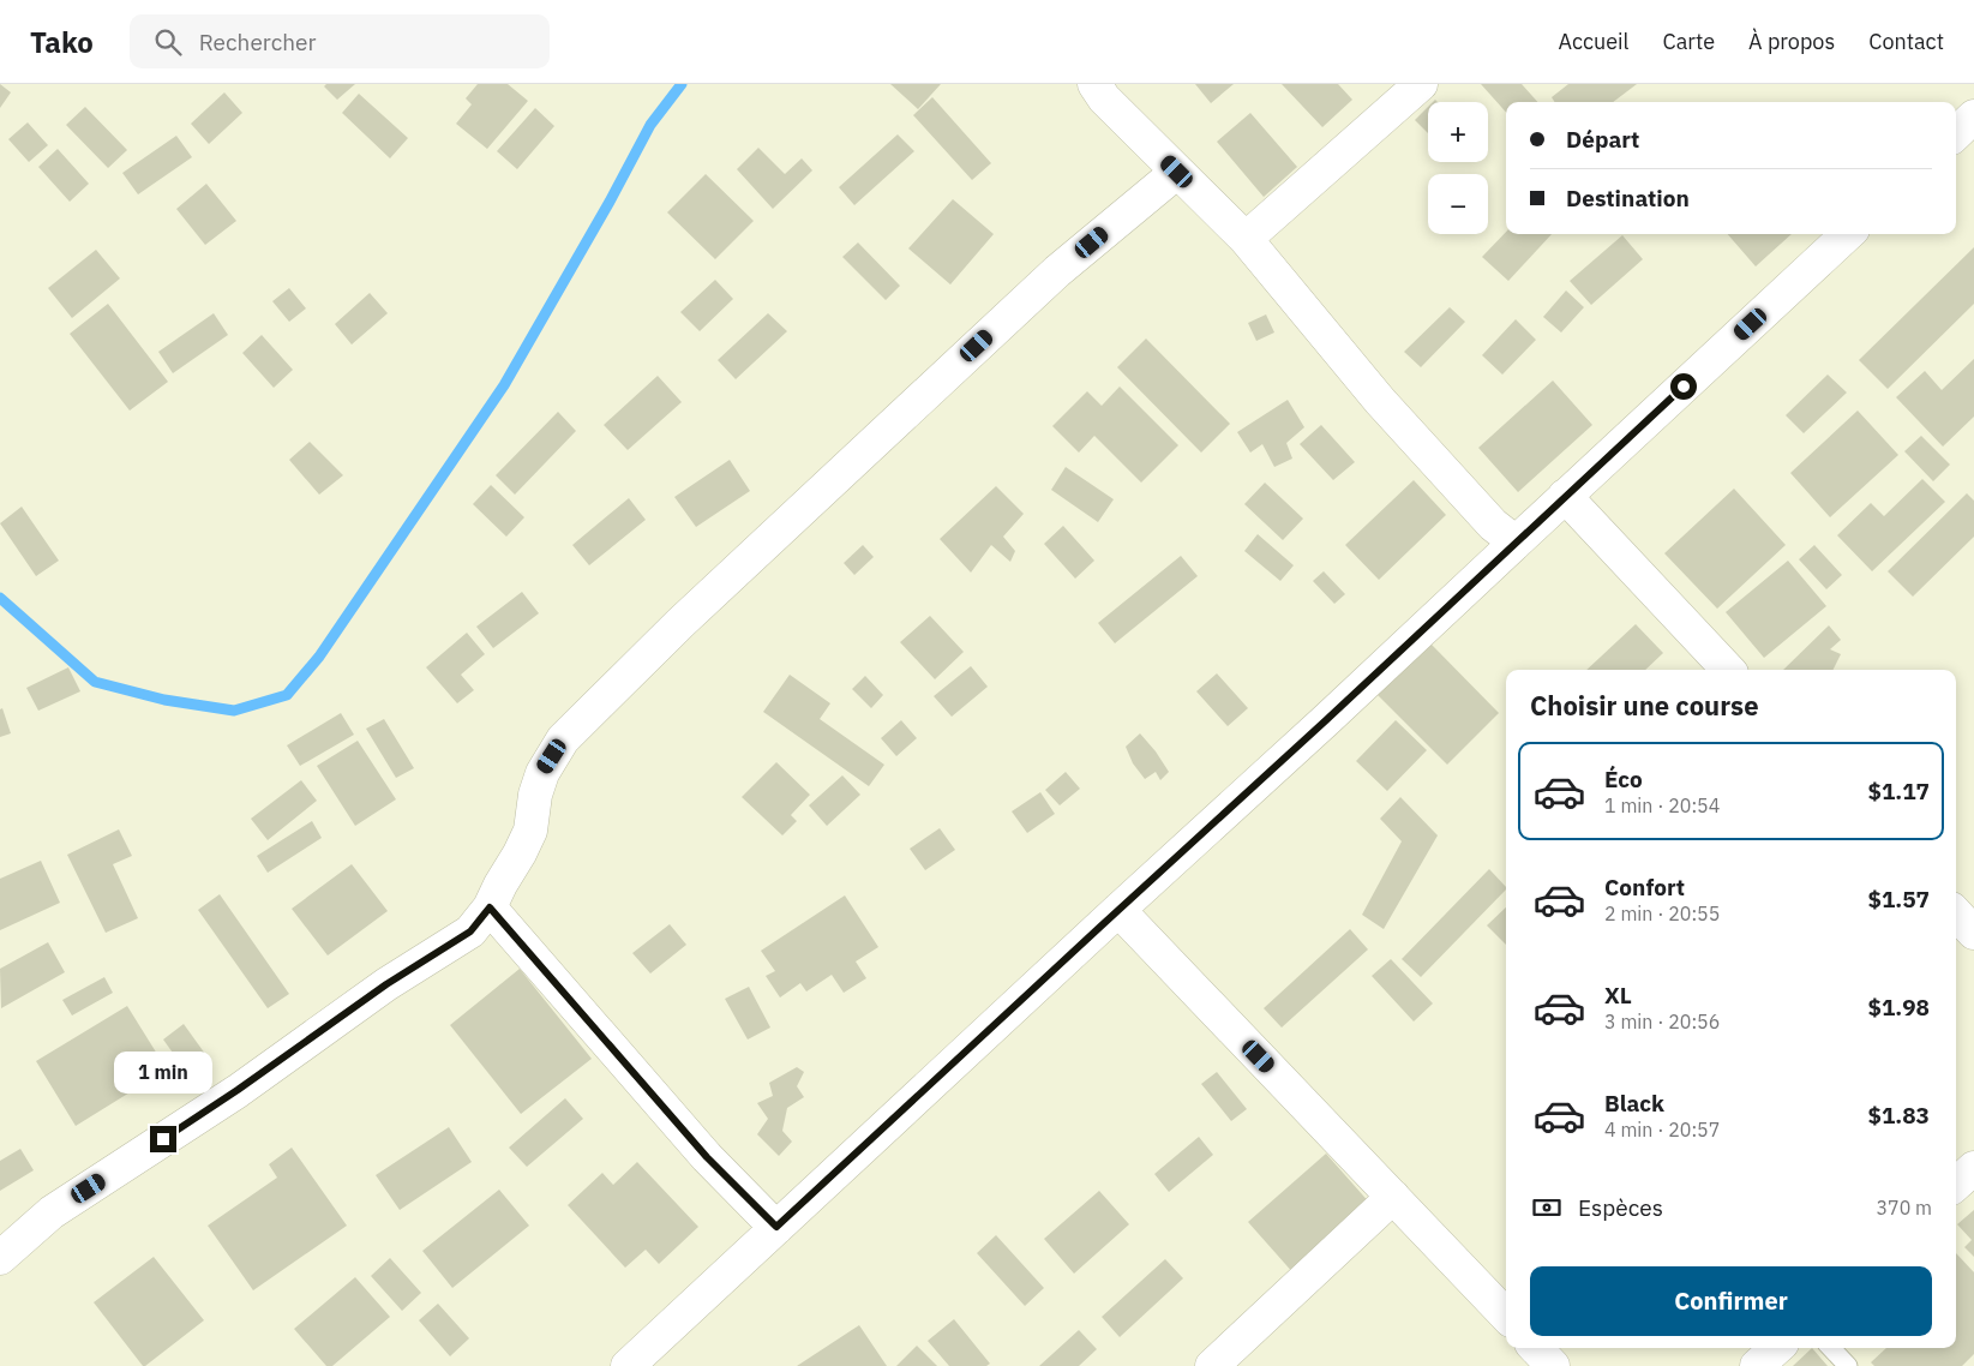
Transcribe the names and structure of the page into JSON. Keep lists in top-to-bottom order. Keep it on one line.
{"page":{"header":"Tako","search":"Rechercher","nav":["Accueil","Carte","À propos","Contact"],"map_buttons":["+","−"],"banner":["Départ","Destination"],"heading":"Choisir une course","list":[{"name":"Éco","note":"1 min · 20:54","value":"$1.17"},{"name":"Confort","note":"2 min · 20:55","value":"$1.57"},{"name":"XL","note":"3 min · 20:56","value":"$1.98"},{"name":"Black","note":"4 min · 20:57","value":"$1.83"}],"bubble":"1 min","pay":["Espèces","370 m"],"buttons":"Confirmer"}}
